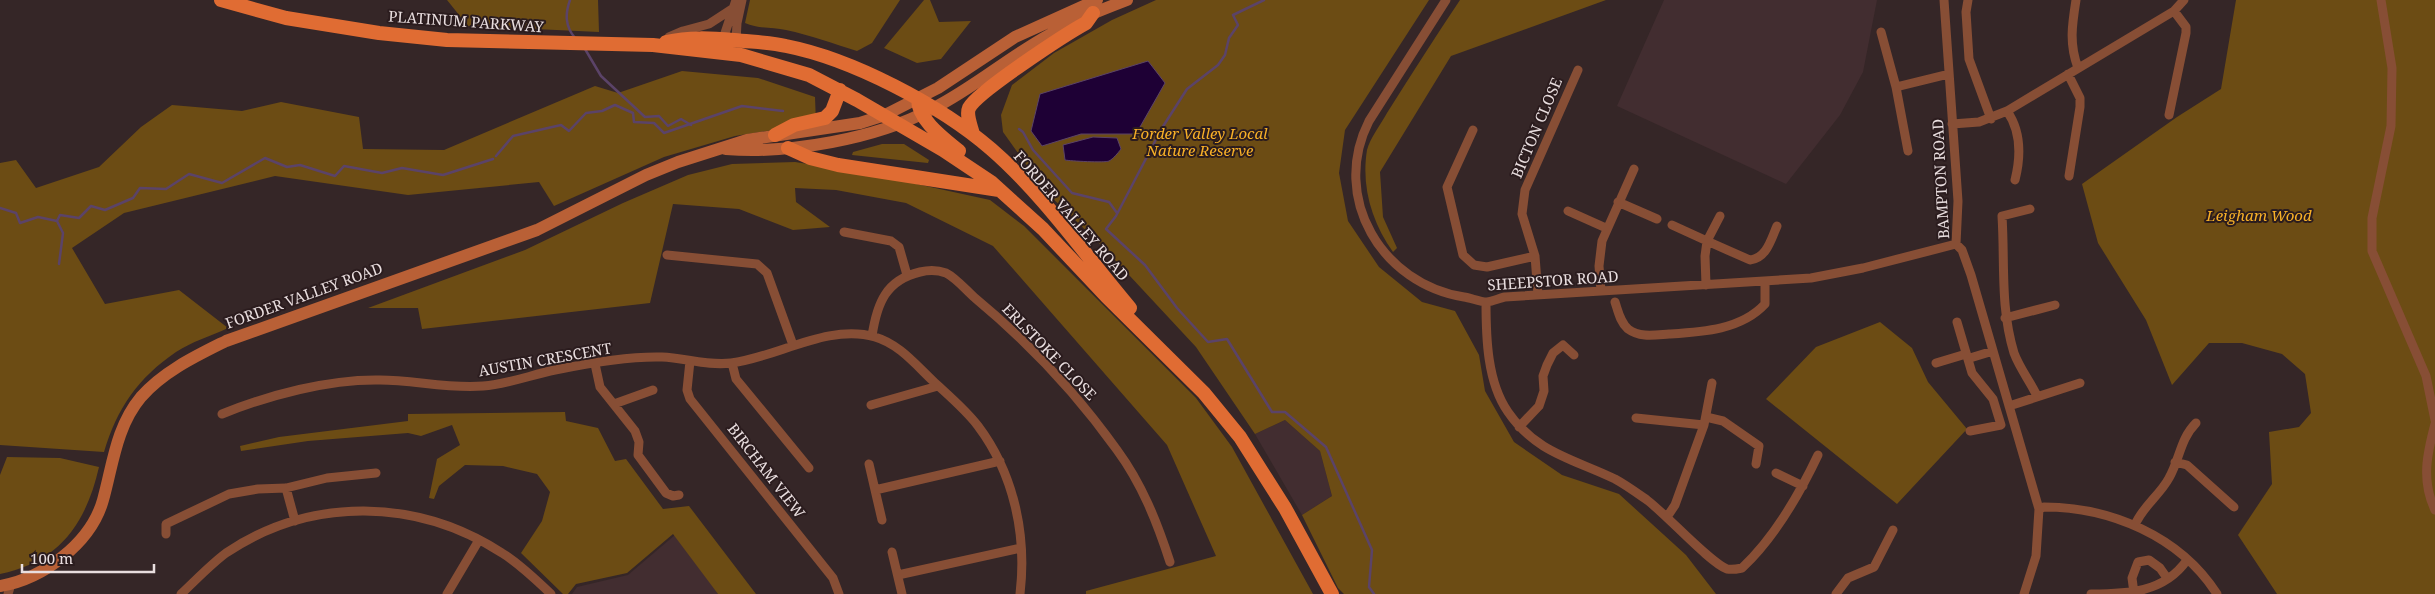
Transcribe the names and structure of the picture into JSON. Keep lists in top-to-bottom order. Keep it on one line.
{"streets":{"main road":["PLATINUM PARKWAY","FORDER VALLEY ROAD"],"street":["BICTON CLOSE","BAMPTON ROAD","SHEEPSTOR ROAD","ERLSTOKE CLOSE","AUSTIN CRESCENT","BIRCHAM VIEW"]},"crossings":[["PLATINUM PARKWAY","FORDER VALLEY ROAD"],["BICTON CLOSE","SHEEPSTOR ROAD"],["BAMPTON ROAD","SHEEPSTOR ROAD"],["AUSTIN CRESCENT","BIRCHAM VIEW"]],"parks":["Forder Valley Local Nature Reserve","Leigham Wood"],"scale_bar":"100 m"}
